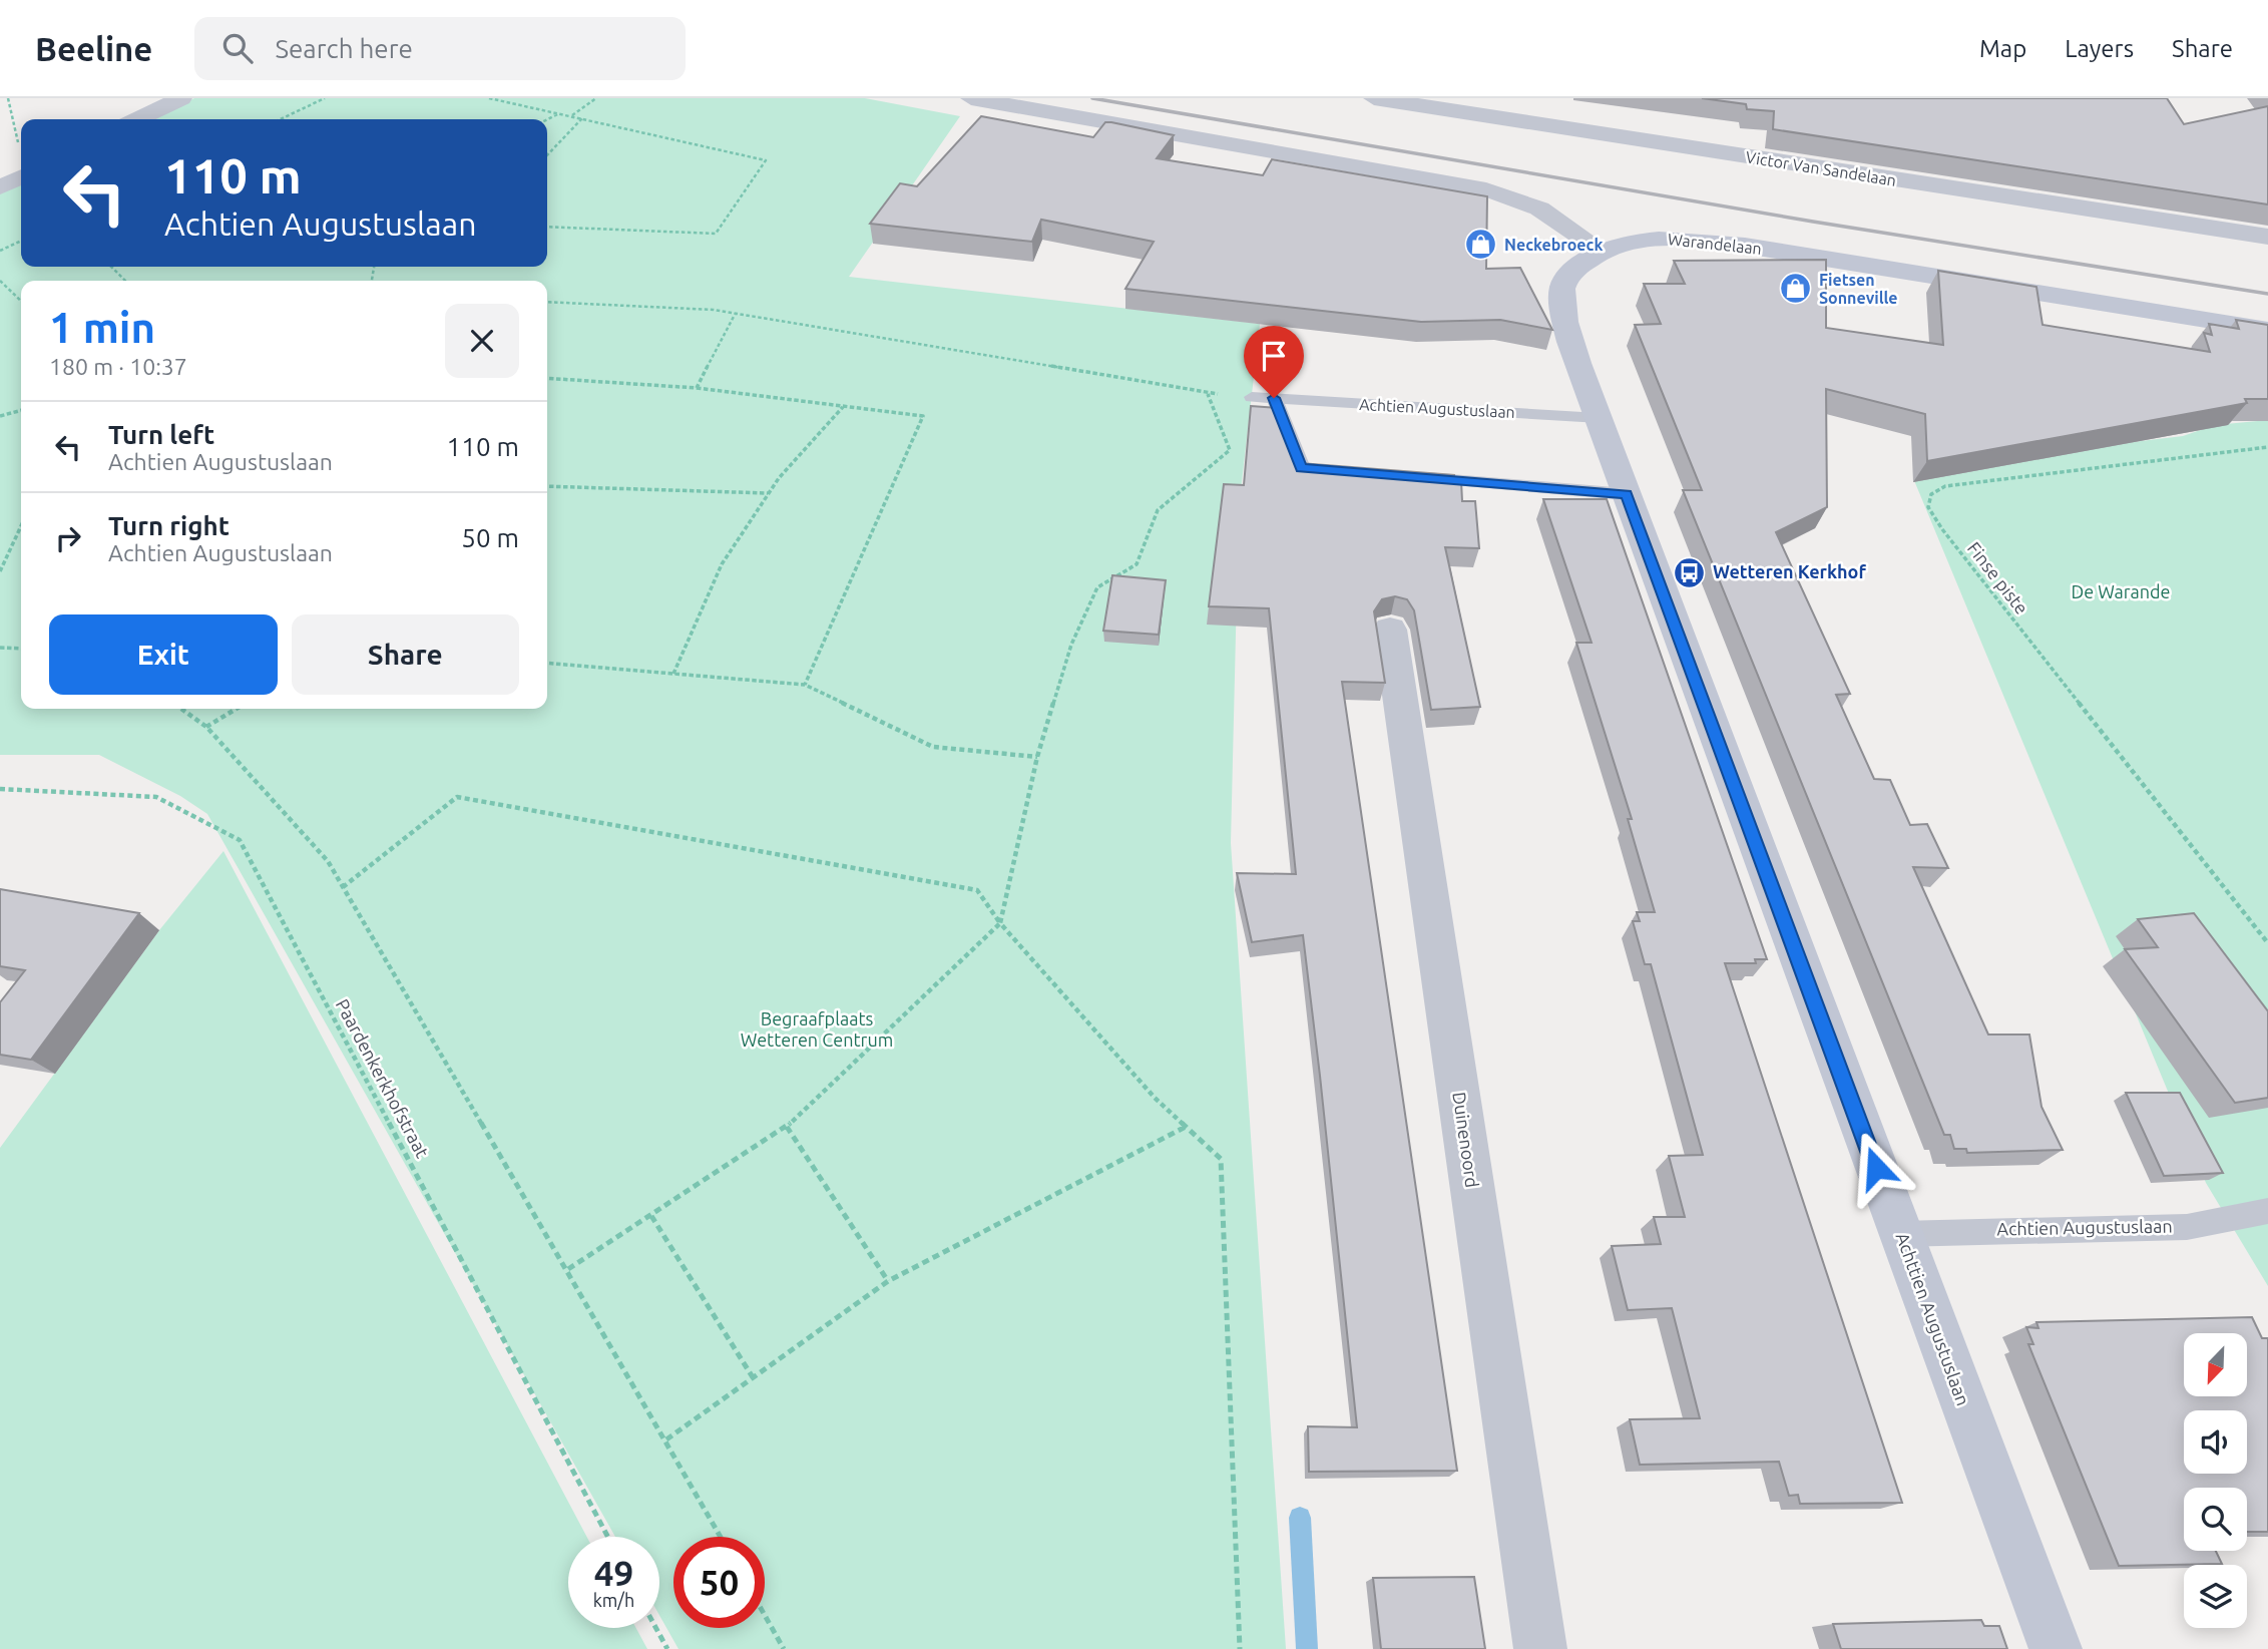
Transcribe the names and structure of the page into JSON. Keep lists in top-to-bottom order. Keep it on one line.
{"streets":{"main road":["Warandelaan","Achttien Augustuslaan"],"street":["Victor Van Sandelaan","Duinenoord"],"lane":["Achtien Augustuslaan"],"path":["Finse piste","Paardenkerkhofstraat"]},"crossings":[["Warandelaan","Achttien Augustuslaan"],["Achtien Augustuslaan","Achttien Augustuslaan"]],"parks":["De Warande","Begraafplaats Wetteren Centrum"],"places":{"shop":["Neckebroeck","Fietsen Sonneville"],"bus stop":["Wetteren Kerkhof"]},"north":"bottom left","page":{"header":"Beeline","search":"Search here","nav":["Map","Layers","Share"],"turn":["110 m","Achtien Augustuslaan"],"heading":["1 min","180 m · 10:37"],"list":[{"name":"Turn left","note":"Achtien Augustuslaan","value":"110 m"},{"name":"Turn right","note":"Achtien Augustuslaan","value":"50 m"}],"buttons":["Exit","Share"],"speed":"49 km/h","limit":"50"}}
